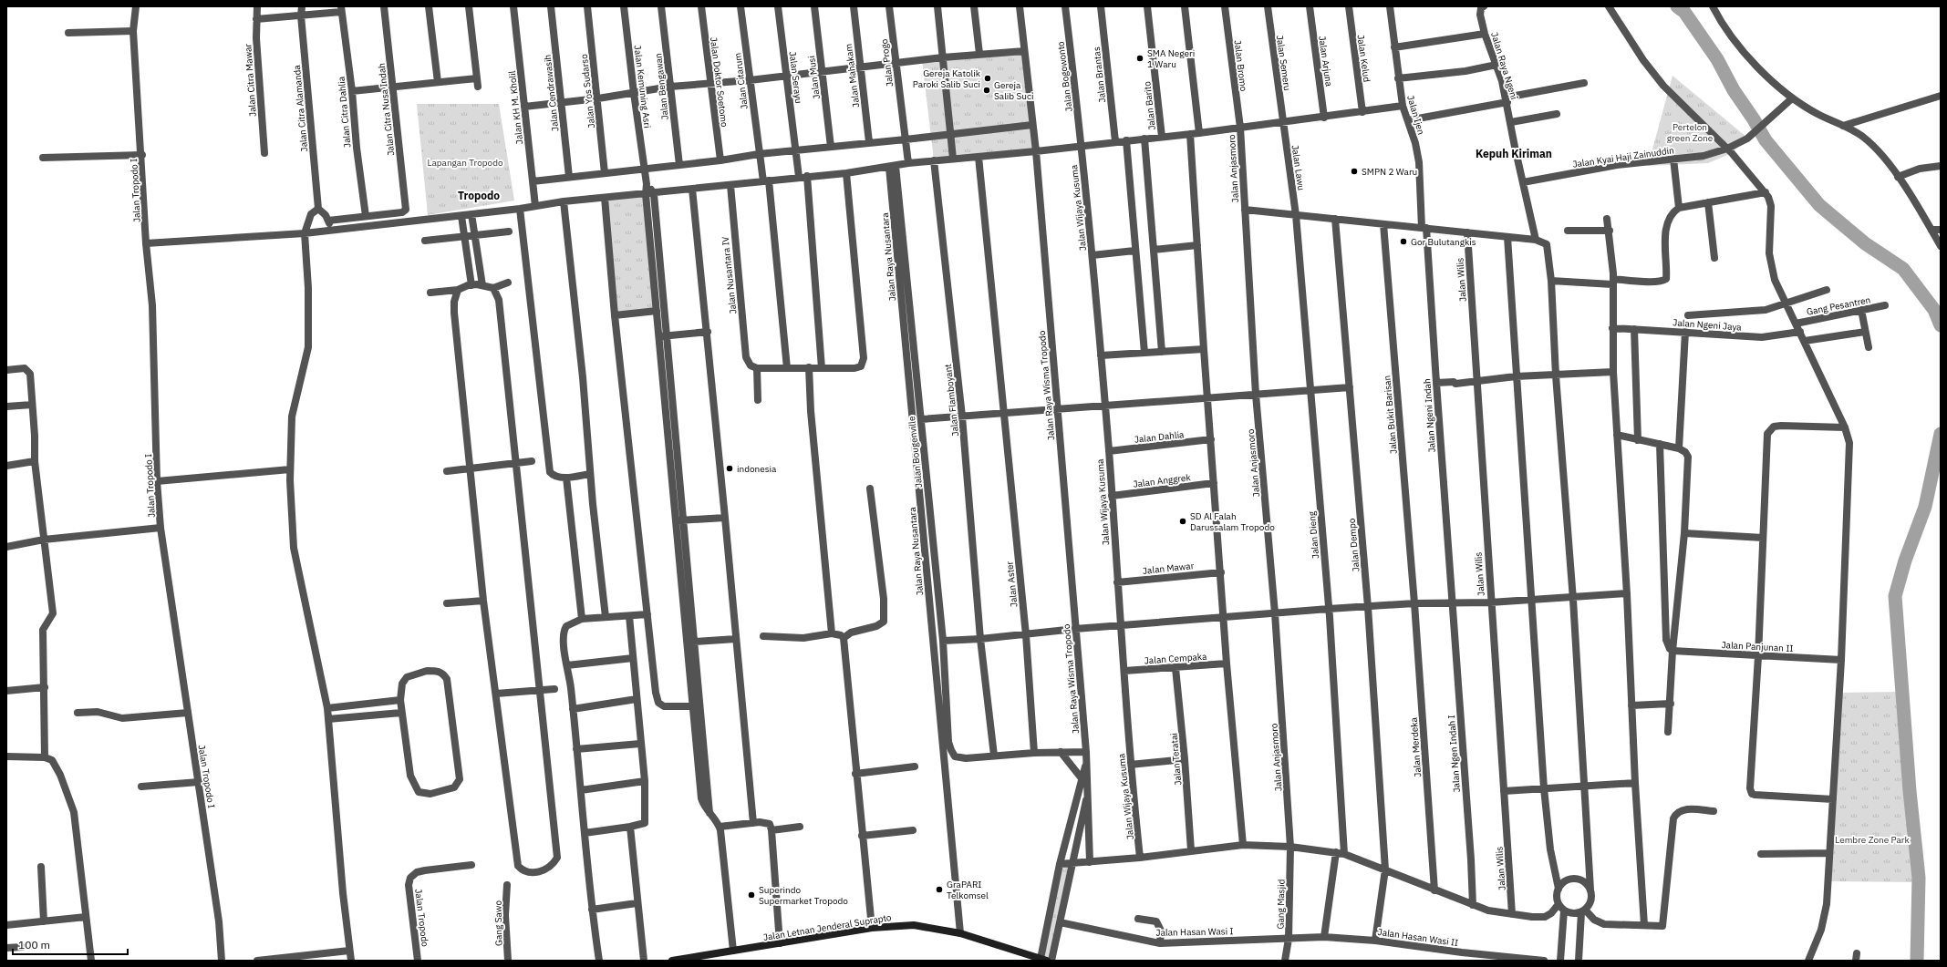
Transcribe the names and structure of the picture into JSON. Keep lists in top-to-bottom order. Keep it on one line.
{"streets":{"main road":["Jalan Letnan Jenderal Suprapto"],"street":["Jalan Kelud","Jalan Arjuna","Jalan Progo","Jalan Semeru","Jalan Bromo","Jalan Raya Ngeni","Jalan Brantas","Jalan Mahakam","Jalan Bogowonto","Jalan Serayu","Jalan Musi","Jalan Citra Mawar","Jalan Citarum","Jalan Doktor Soetomo","Jalan Kemuning Asri","Jalan Bengawan","Jalan Yos Sudarso","Jalan Cendrawasih","Jalan Barito","Jalan KH M. Kholil","Jalan Citra Alamanda","Jalan Citra Nusa Indah","Jalan Citra Dahlia","Jalan Ijen","Jalan Kyai Haji Zainuddin","Jalan Lawu","Jalan Anjasmoro","Jalan Tropodo I","Jalan Wijaya Kusuma","Jalan Raya Nusantara","Jalan Nusantara IV","Jalan Wilis","Gang Pesantren","Jalan Ngeni Jaya","Jalan Raya Wisma Tropodo","Jalan Flamboyant","Jalan Bukit Barisan","Jalan Ngeni Indah","Jalan Dahlia","Jalan Bougenville","Jalan Anggrek","Jalan Dieng","Jalan Dempo","Jalan Mawar","Jalan Aster","Jalan Panjunan II","Jalan Cempaka","Jalan Merdeka","Jalan Ngen Indah I","Jalan Teratai","Gang Masjid","Jalan Tropodo","Gang Sawo","Jalan Hasan Wasi I","Jalan Hasan Wasi II"]},"crossings":[["Jalan Semeru","Jalan Lawu"],["Jalan Bromo","Jalan Anjasmoro"],["Jalan Raya Ngeni","Jalan Kyai Haji Zainuddin"],["Jalan Bogowonto","Jalan Wijaya Kusuma"],["Jalan Citra Nusa Indah","Jalan Citra Dahlia"],["Jalan Ijen","Jalan Ngeni Indah"],["Jalan Lawu","Jalan Dieng"],["Jalan Anjasmoro","Gang Masjid"],["Jalan Wijaya Kusuma","Jalan Dahlia"],["Jalan Wijaya Kusuma","Jalan Anggrek"],["Jalan Wijaya Kusuma","Jalan Mawar"],["Jalan Wijaya Kusuma","Jalan Cempaka"],["Jalan Raya Nusantara","Jalan Bougenville"],["Jalan Raya Nusantara","Jalan Letnan Jenderal Suprapto"],["Jalan Flamboyant","Jalan Bougenville"],["Jalan Bukit Barisan","Jalan Merdeka"],["Jalan Ngeni Indah","Jalan Ngen Indah I"],["Jalan Dempo","Jalan Hasan Wasi II"],["Jalan Cempaka","Jalan Teratai"],["Gang Masjid","Jalan Hasan Wasi I"],["Gang Masjid","Jalan Hasan Wasi II"],["Jalan Hasan Wasi I","Jalan Hasan Wasi II"]],"districts":["Kepuh Kiriman","Tropodo"],"parks":["Pertelon green Zone","Lapangan Tropodo","Lembre Zone Park"],"places":["SMA Negeri 1 Waru","Gereja Katolik Paroki Salib Suci","Gereja Salib Suci","SMPN 2 Waru","Gor Bulutangkis","indonesia","SD Al Falah Darussalam Tropodo","GraPARI Telkomsel","Superindo Supermarket Tropodo"],"scale_bar":"100 m"}
